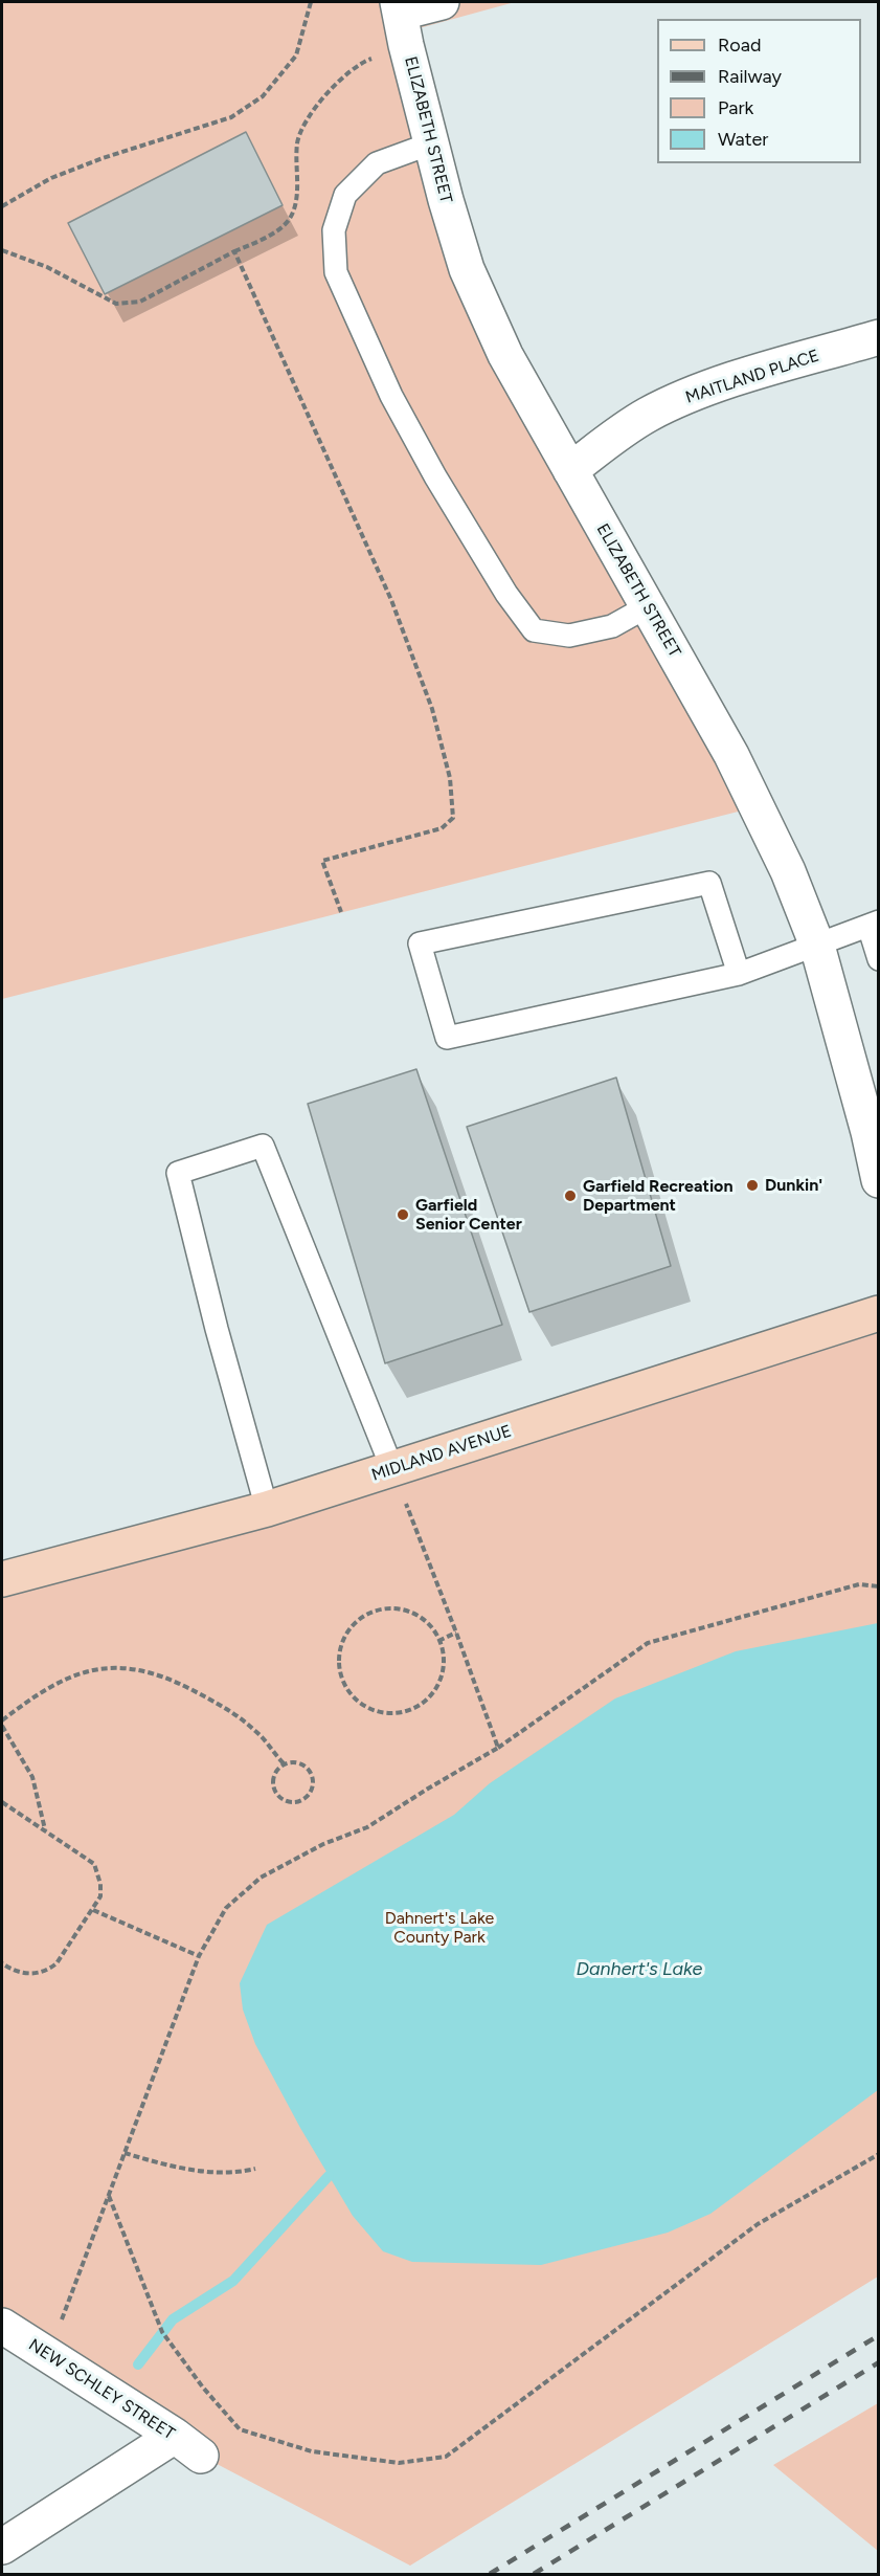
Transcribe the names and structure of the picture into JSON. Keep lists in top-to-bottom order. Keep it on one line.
{"streets":{"street":["ELIZABETH STREET","MAITLAND PLACE","MIDLAND AVENUE","NEW SCHLEY STREET"]},"crossings":[["ELIZABETH STREET","MAITLAND PLACE"]],"water":["Danhert's Lake"],"parks":["Dahnert's Lake County Park"],"places":["Dunkin'","Garfield Recreation Department","Garfield Senior Center"],"legend":["Road","Railway","Park","Water"]}
